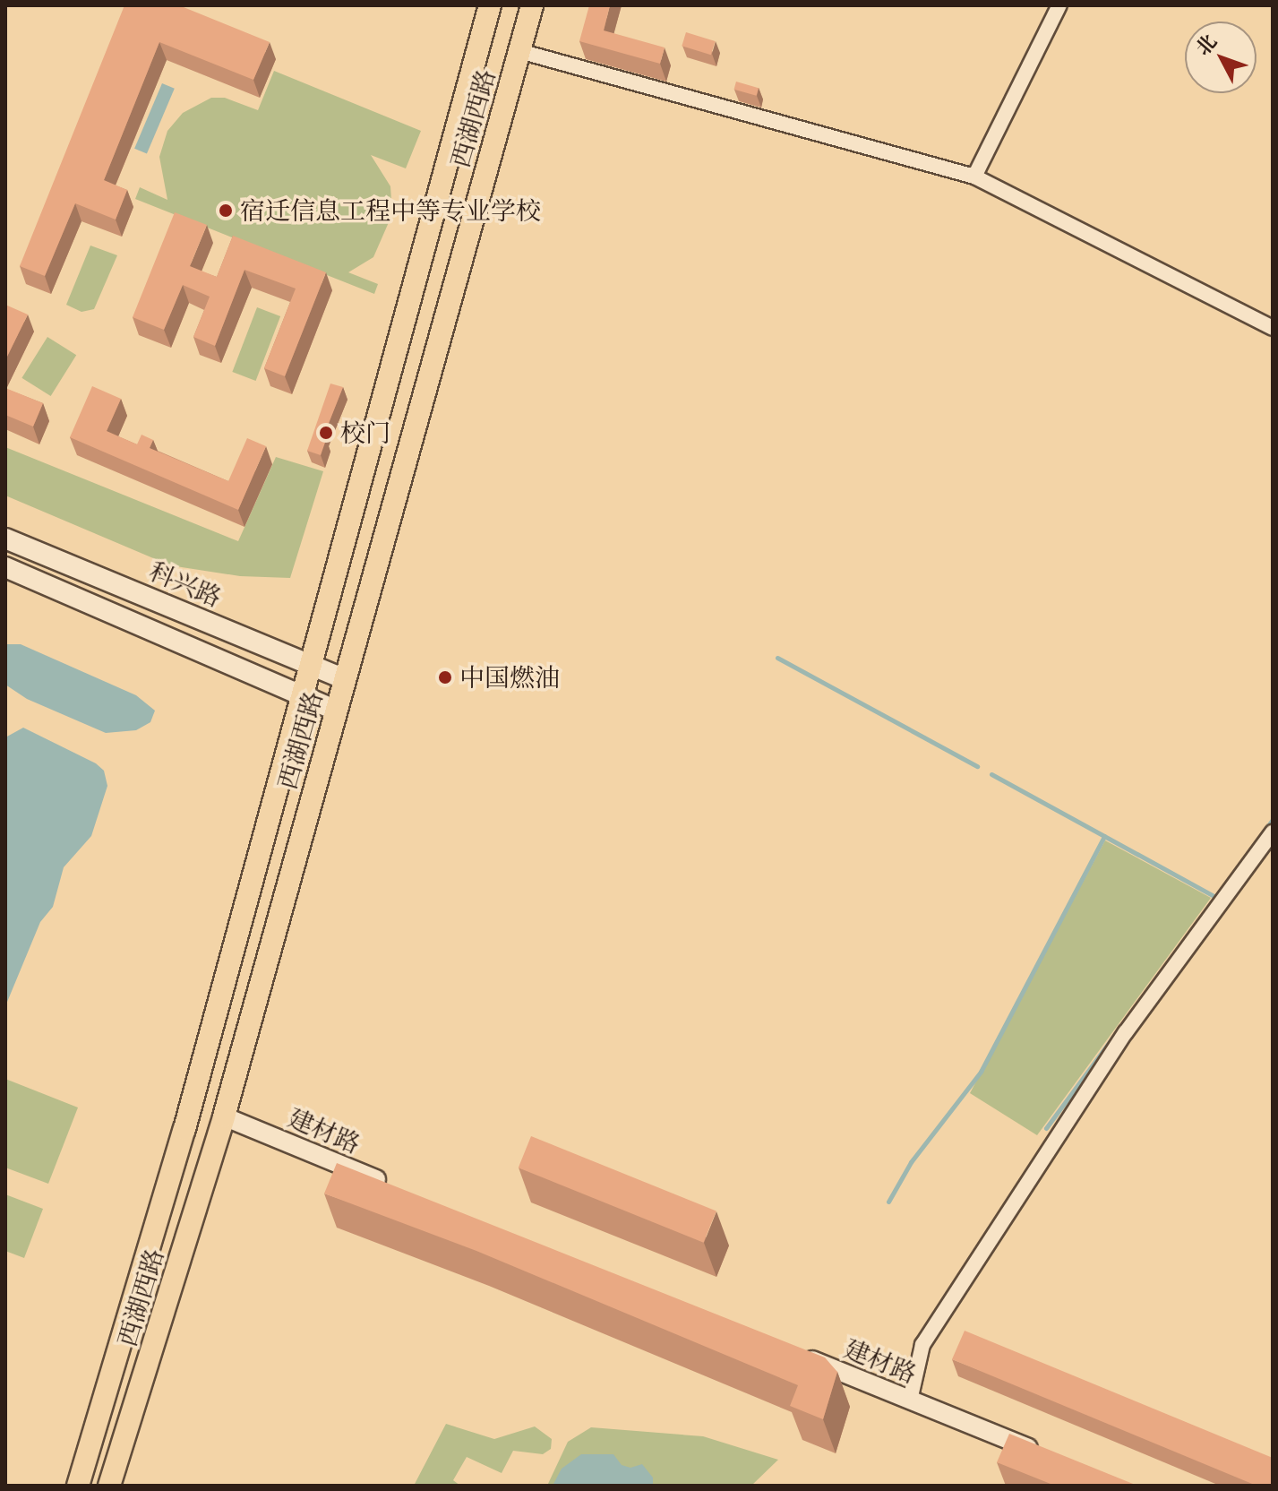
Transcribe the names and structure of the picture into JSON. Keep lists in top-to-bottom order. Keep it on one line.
{"streets":{"main road":["西湖西路","科兴路"],"street":["建材路"]},"crossings":[["西湖西路","科兴路"],["西湖西路","建材路"]],"places":["宿迁信息工程中等专业学校","校门","中国燃油"],"north":"top left"}
